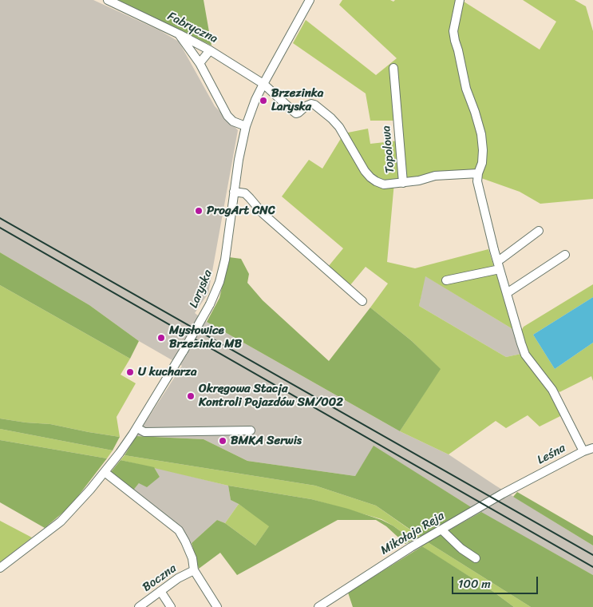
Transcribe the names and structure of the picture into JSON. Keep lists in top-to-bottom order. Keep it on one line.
{"streets":{"street":["Fabryczna","Topolowa","Laryska","Leśna","Mikołaja Reja","Boczna"]},"crossings":[["Fabryczna","Laryska"],["Laryska","Boczna"],["Leśna","Mikołaja Reja"]],"places":["Brzezinka Laryska","ProgArt CNC","Mysłowice Brzezinka MB","U kucharza","Okręgowa Stacja Kontroli Pojazdów SM/002","BMKA Serwis"],"scale_bar":"100 m"}
